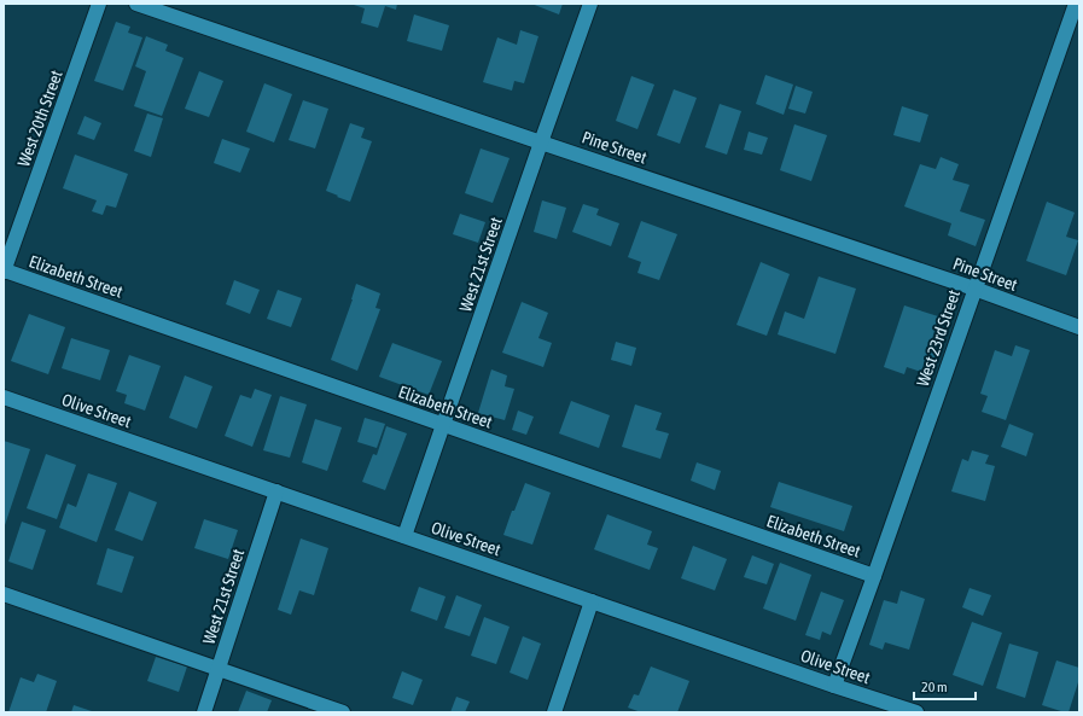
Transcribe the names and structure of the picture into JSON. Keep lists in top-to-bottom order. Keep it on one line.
{"streets":{"street":["West 20th Street","Pine Street","West 21st Street","Elizabeth Street","West 23rd Street","Olive Street"]},"crossings":[["West 20th Street","Elizabeth Street"],["Pine Street","West 21st Street"],["Pine Street","West 23rd Street"],["West 21st Street","Elizabeth Street"],["West 21st Street","Olive Street"],["Elizabeth Street","West 23rd Street"],["West 23rd Street","Olive Street"]],"scale_bar":"20 m"}
